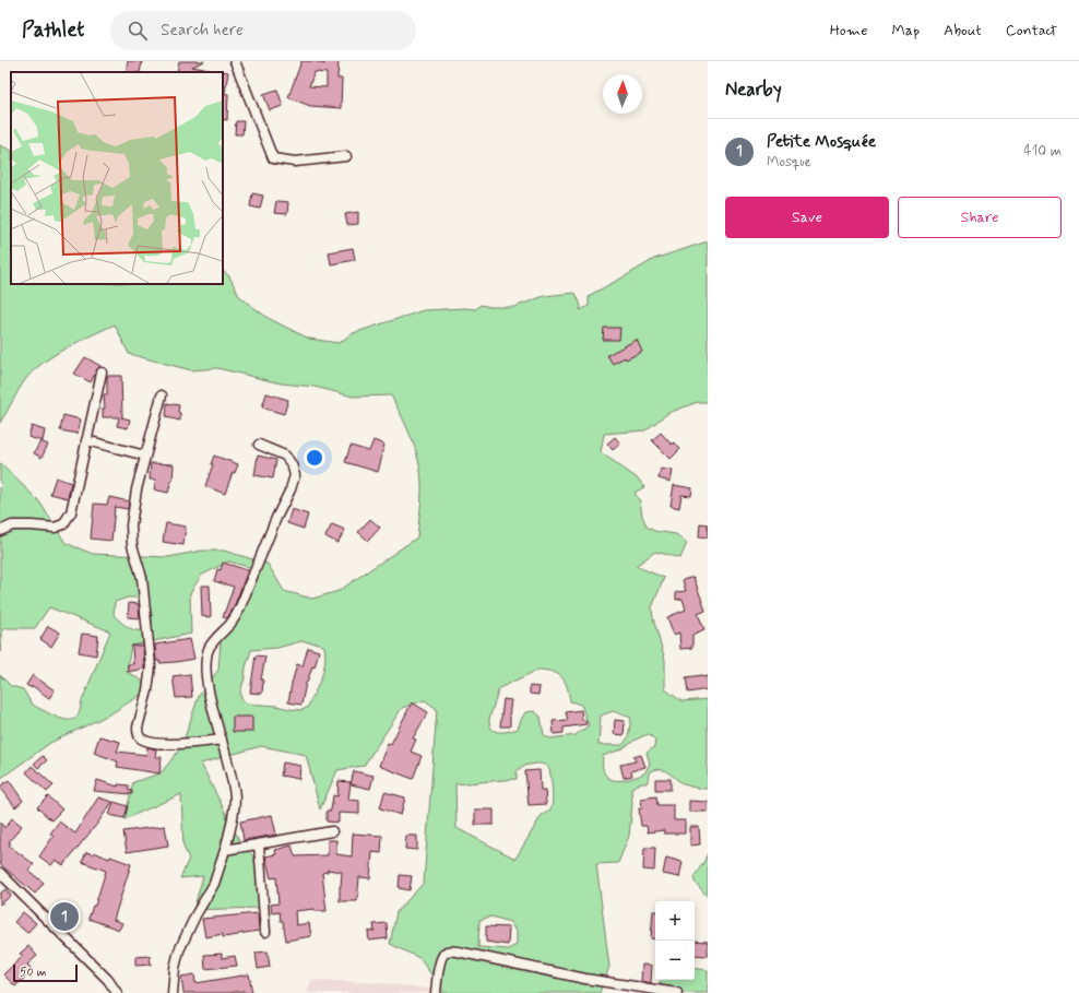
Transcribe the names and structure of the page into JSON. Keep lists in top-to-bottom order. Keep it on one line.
{"scale_bar":"50 m","north":"top","page":{"header":"Pathlet","search":"Search here","nav":["Home","Map","About","Contact"],"heading":"Nearby","list":[{"mark":"1","name":"Petite Mosquée","note":"Mosque","value":"410 m"}],"buttons":["Save","Share"],"pins":"1","map_buttons":["+","−"],"scale":"50 m"}}
